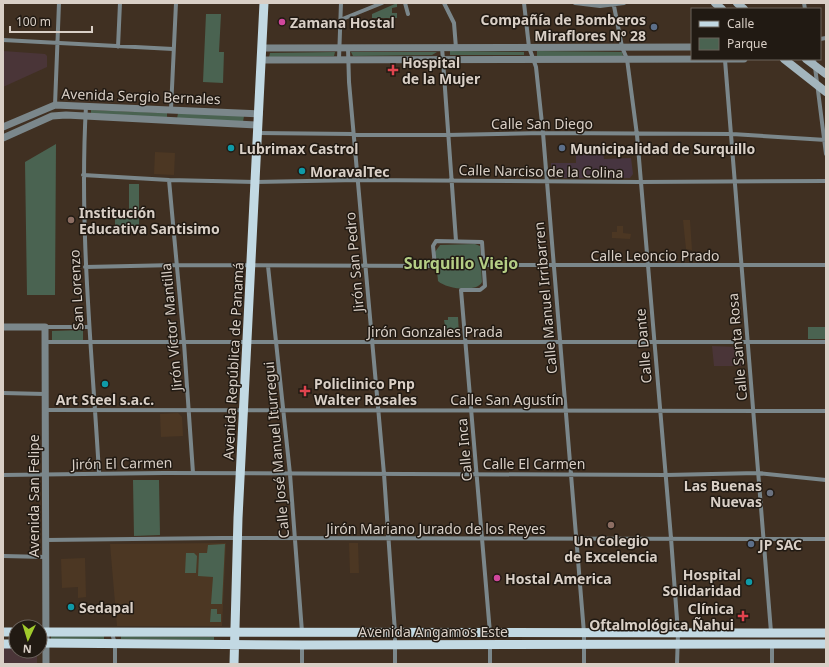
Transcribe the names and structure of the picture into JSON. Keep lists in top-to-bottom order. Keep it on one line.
{"streets":{"main road":["Avenida República de Panamá","Avenida Angamos Este"],"street":["Avenida Sergio Bernales","Calle San Diego","Calle Narciso de la Colina","Calle Leoncio Prado","Jirón San Pedro","San Lorenzo","Calle Manuel Irribarren","Jirón Víctor Mantilla","Jirón Gonzales Prada","Calle Dante","Calle Santa Rosa","Calle San Agustín","Calle José Manuel Iturregui","Calle Inca","Jirón El Carmen","Calle El Carmen","Avenida San Felipe","Jirón Mariano Jurado de los Reyes"]},"crossings":[["Avenida Sergio Bernales","Calle San Diego"],["Avenida Sergio Bernales","San Lorenzo"],["Avenida Sergio Bernales","Avenida República de Panamá"],["Calle San Diego","Jirón San Pedro"],["Calle San Diego","Calle Manuel Irribarren"],["Calle San Diego","Calle Dante"],["Calle San Diego","Calle Santa Rosa"],["Calle San Diego","Avenida República de Panamá"],["Calle Narciso de la Colina","Jirón San Pedro"],["Calle Narciso de la Colina","San Lorenzo"],["Calle Narciso de la Colina","Calle Manuel Irribarren"],["Calle Narciso de la Colina","Jirón Víctor Mantilla"],["Calle Narciso de la Colina","Calle Dante"],["Calle Narciso de la Colina","Calle Santa Rosa"],["Calle Narciso de la Colina","Avenida República de Panamá"],["Calle Leoncio Prado","Calle Manuel Irribarren"],["Calle Leoncio Prado","Calle Dante"],["Calle Leoncio Prado","Calle Santa Rosa"],["Calle Leoncio Prado","Calle Inca"],["Jirón San Pedro","Jirón Gonzales Prada"],["Jirón San Pedro","Calle San Agustín"],["Jirón San Pedro","Calle Inca"],["Jirón San Pedro","Calle El Carmen"],["Jirón San Pedro","Jirón Mariano Jurado de los Reyes"],["Jirón San Pedro","Avenida Angamos Este"],["San Lorenzo","Jirón Gonzales Prada"],["San Lorenzo","Calle San Agustín"],["San Lorenzo","Jirón El Carmen"],["Calle Manuel Irribarren","Jirón Gonzales Prada"],["Calle Manuel Irribarren","Calle San Agustín"],["Calle Manuel Irribarren","Calle El Carmen"],["Calle Manuel Irribarren","Jirón Mariano Jurado de los Reyes"],["Calle Manuel Irribarren","Avenida Angamos Este"],["Jirón Víctor Mantilla","Jirón Gonzales Prada"],["Jirón Víctor Mantilla","Calle San Agustín"],["Jirón Víctor Mantilla","Jirón El Carmen"],["Jirón Gonzales Prada","Calle Dante"],["Jirón Gonzales Prada","Calle Santa Rosa"],["Jirón Gonzales Prada","Avenida República de Panamá"],["Jirón Gonzales Prada","Calle José Manuel Iturregui"],["Jirón Gonzales Prada","Calle Inca"],["Jirón Gonzales Prada","Avenida San Felipe"],["Calle Dante","Calle San Agustín"],["Calle Dante","Calle El Carmen"],["Calle Dante","Jirón Mariano Jurado de los Reyes"],["Calle Dante","Avenida Angamos Este"],["Calle Santa Rosa","Calle San Agustín"],["Calle Santa Rosa","Calle El Carmen"],["Calle Santa Rosa","Jirón Mariano Jurado de los Reyes"],["Calle Santa Rosa","Avenida Angamos Este"],["Avenida República de Panamá","Calle San Agustín"],["Avenida República de Panamá","Jirón El Carmen"],["Avenida República de Panamá","Calle El Carmen"],["Avenida República de Panamá","Jirón Mariano Jurado de los Reyes"],["Avenida República de Panamá","Avenida Angamos Este"],["Calle San Agustín","Calle José Manuel Iturregui"],["Calle San Agustín","Calle Inca"],["Calle San Agustín","Avenida San Felipe"],["Calle José Manuel Iturregui","Calle El Carmen"],["Calle José Manuel Iturregui","Jirón Mariano Jurado de los Reyes"],["Calle José Manuel Iturregui","Avenida Angamos Este"],["Calle Inca","Calle El Carmen"],["Calle Inca","Jirón Mariano Jurado de los Reyes"],["Calle Inca","Avenida Angamos Este"],["Jirón El Carmen","Calle El Carmen"],["Jirón El Carmen","Avenida San Felipe"],["Avenida San Felipe","Jirón Mariano Jurado de los Reyes"]],"districts":["Surquillo Viejo"],"places":{"other":["Zamana Hostal","Compañía de Bomberos Miraflores Nº 28","Lubrimax Castrol","Municipalidad de Surquillo","MoravalTec","Institución Educativa Santisimo","Art Steel s.a.c.","Las Buenas Nuevas","Un Colegio de Excelencia","JP SAC","Hostal America","Hospital Solidaridad","Sedapal"],"health":["Hospital de la Mujer","Policlinico Pnp Walter Rosales","Clínica Oftalmológica Ñahui"]},"legend":["Calle","Parque"],"scale_bar":"100 m","north":"bottom"}
